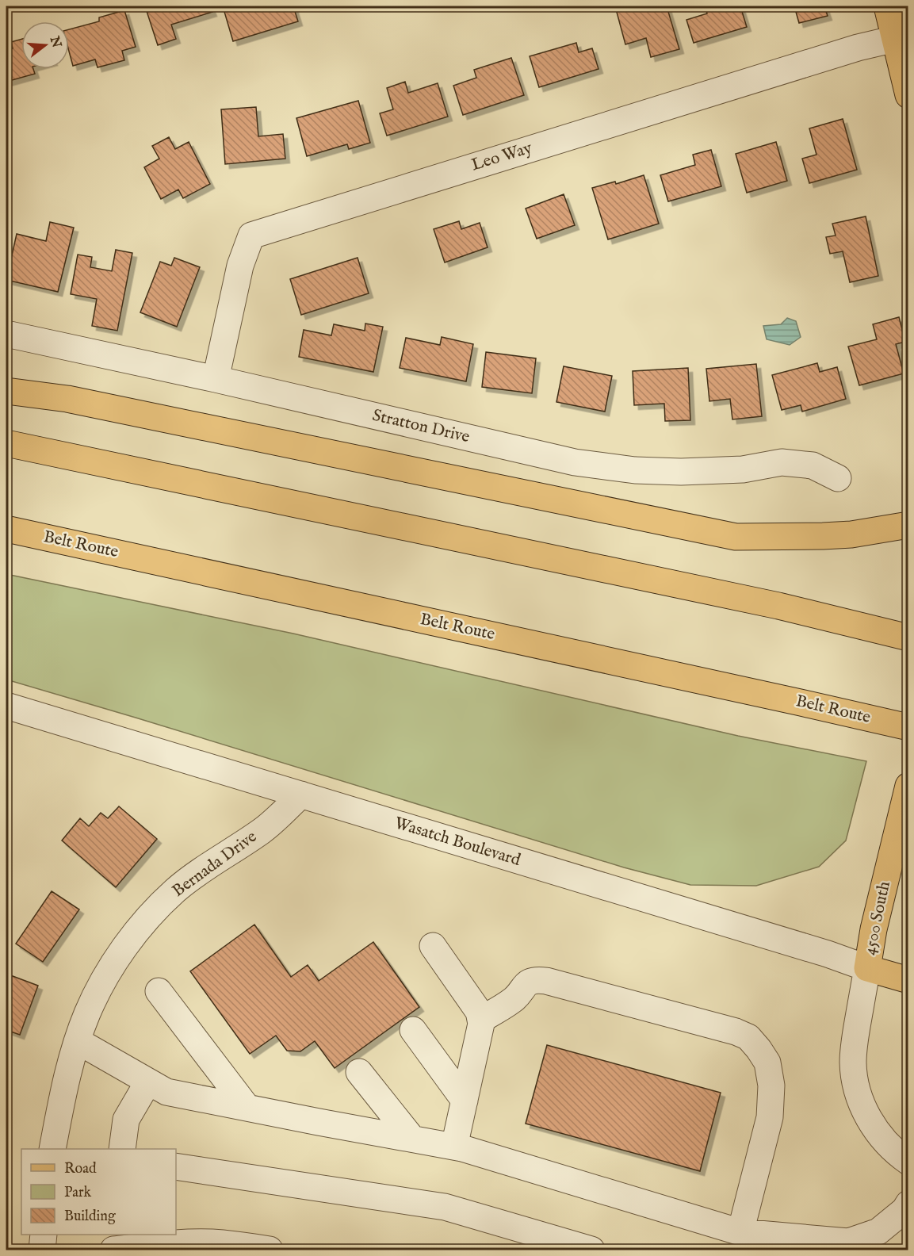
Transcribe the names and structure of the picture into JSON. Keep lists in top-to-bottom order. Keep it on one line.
{"streets":{"main road":["Belt Route","Wasatch Boulevard","4500 South"],"street":["Leo Way","Stratton Drive","Bernada Drive"]},"crossings":[["Leo Way","Stratton Drive"],["Wasatch Boulevard","Bernada Drive"],["Wasatch Boulevard","4500 South"]],"legend":["Road","Park","Building"],"north":"right"}
